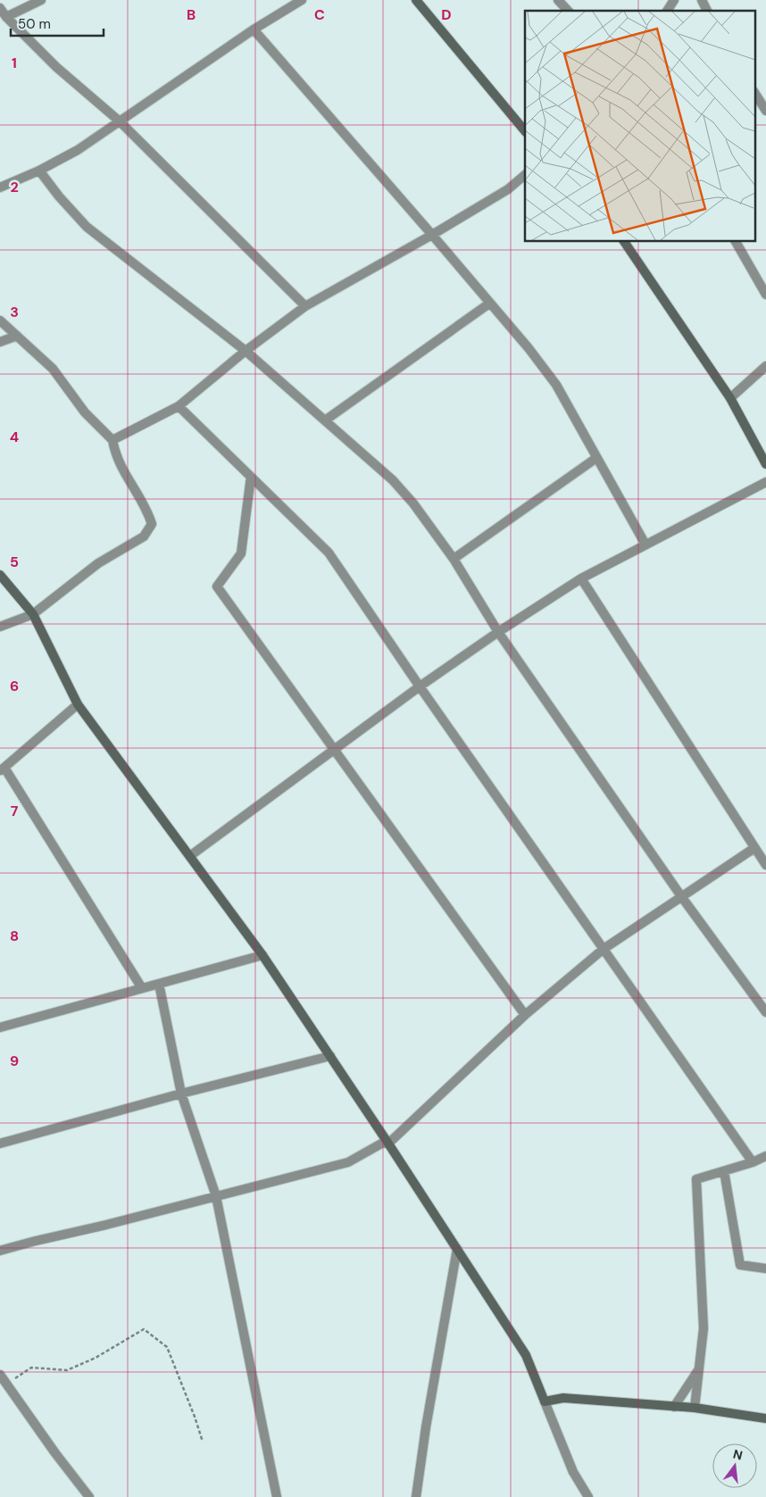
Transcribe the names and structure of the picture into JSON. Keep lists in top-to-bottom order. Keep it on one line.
{"scale_bar":"50 m","north":"top","grid":{"columns":["B","C","D"],"rows":["1","2","3","4","5","6","7","8","9"]}}
